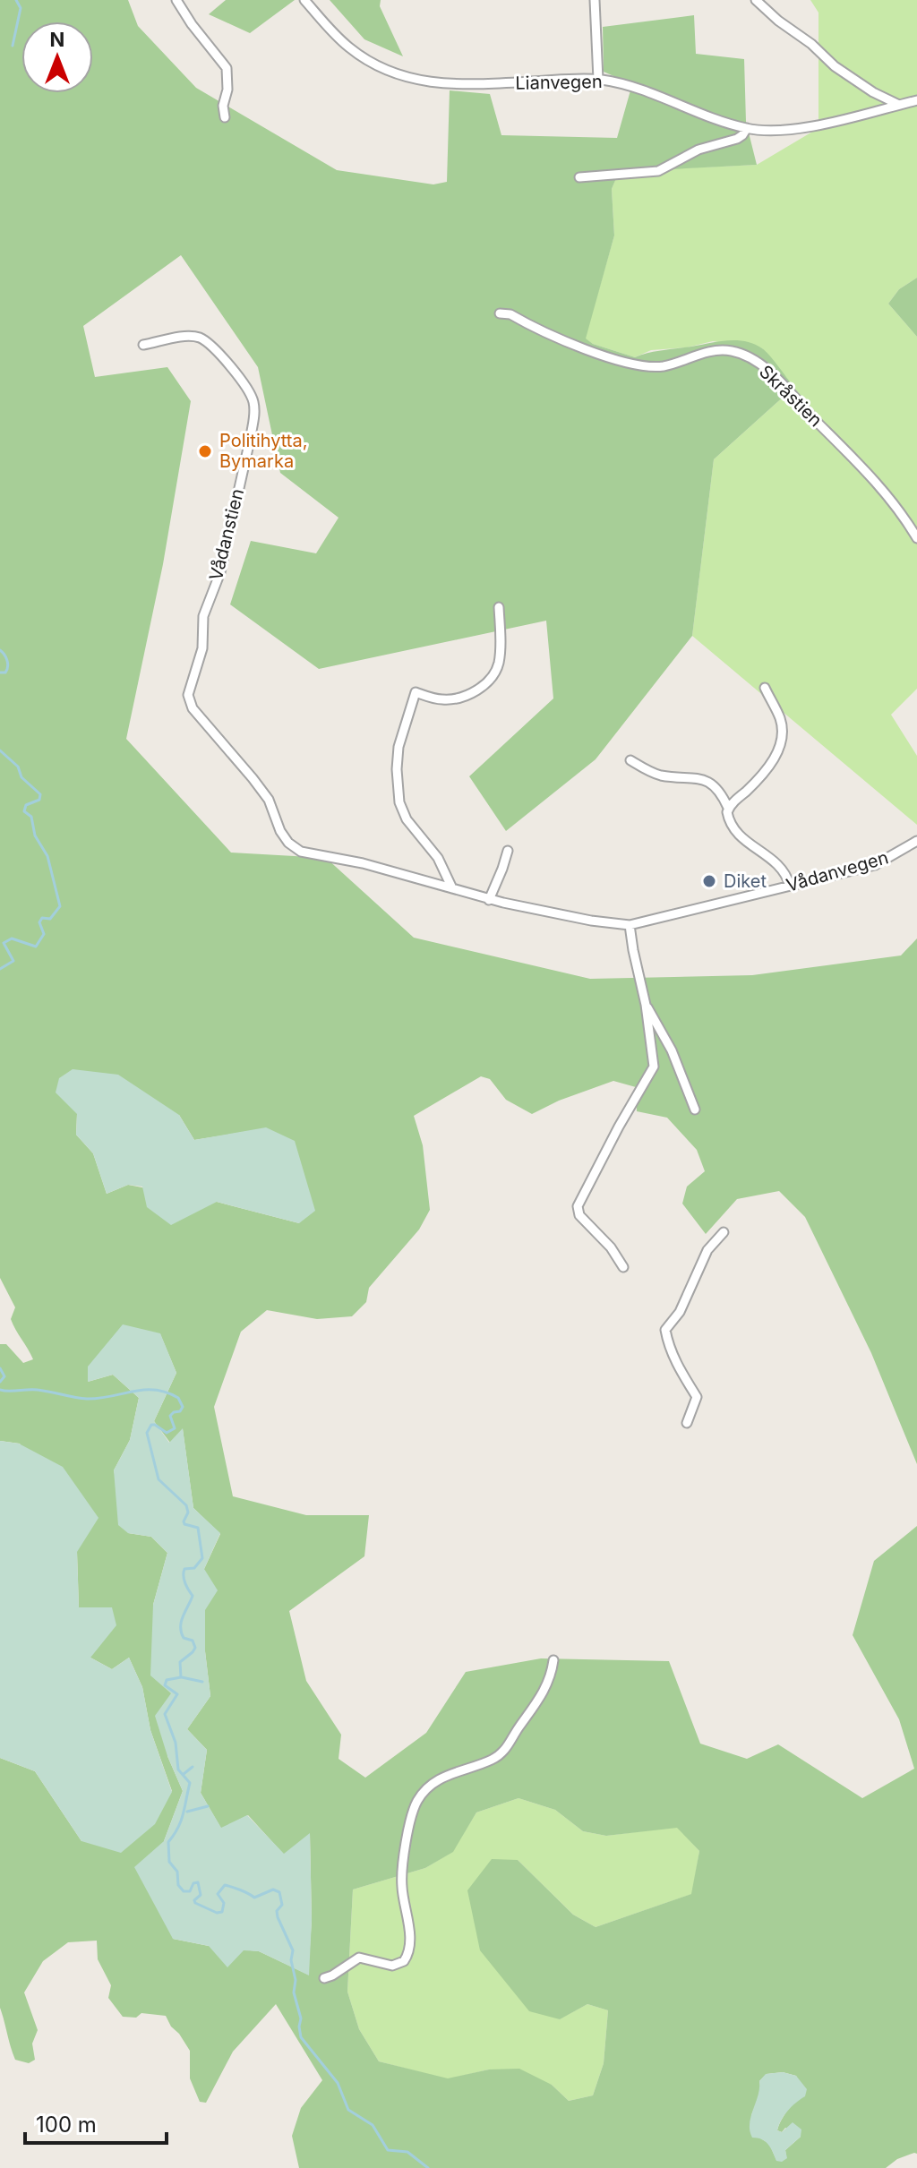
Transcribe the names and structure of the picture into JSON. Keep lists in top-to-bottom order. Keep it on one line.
{"streets":{"street":["Lianvegen","Skråstien","Vådanstien","Vådanvegen"]},"crossings":[["Vådanstien","Vådanvegen"]],"places":["Politihytta, Bymarka","Diket"],"scale_bar":"100 m","north":"top"}
